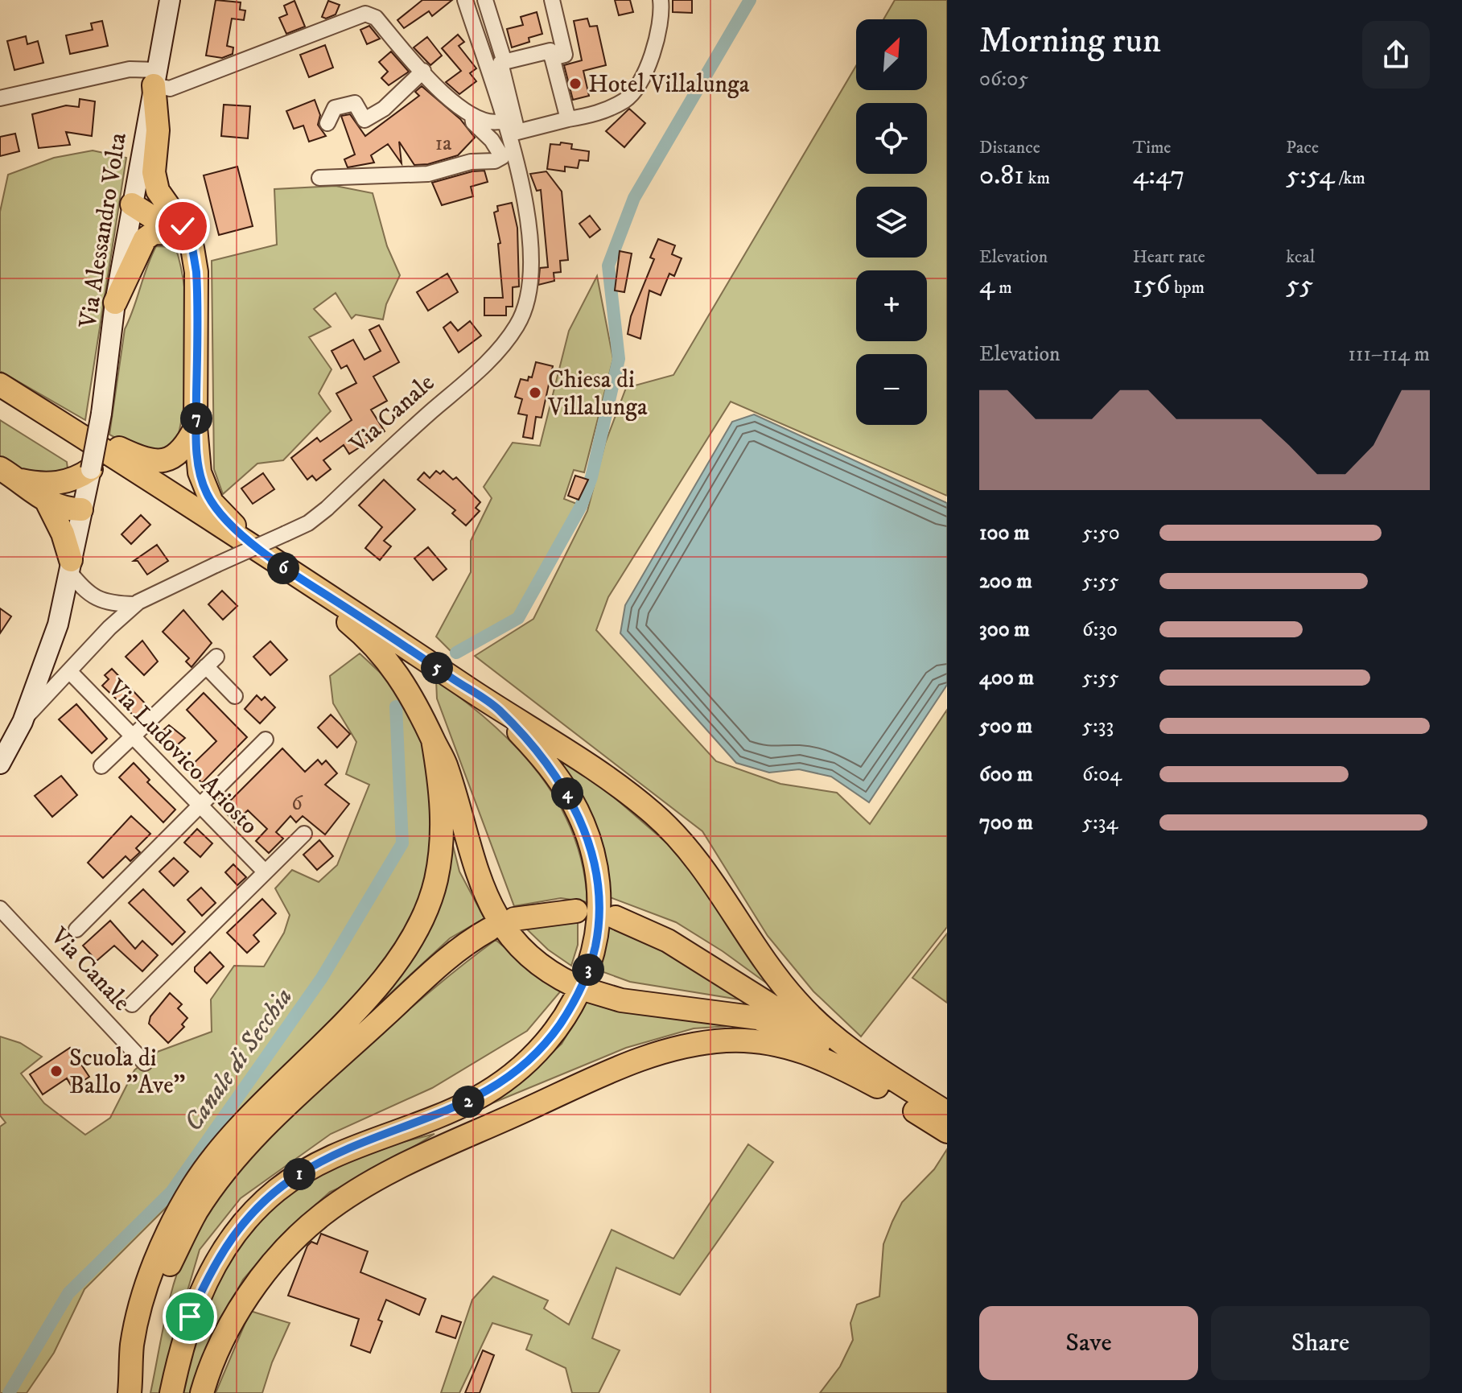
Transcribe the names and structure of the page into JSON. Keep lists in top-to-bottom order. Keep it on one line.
{"streets":{"main road":["Via Alessandro Volta","Via Canale"],"street":["Via Ludovico Ariosto"]},"crossings":[["Via Alessandro Volta","Via Canale"],["Via Canale","Via Ludovico Ariosto"]],"water":["Canale di Secchia"],"places":["Hotel Villalunga","Chiesa di Villalunga","Scuola di Ballo \"Ave\""],"house_numbers":["1a","6"],"north":"top right","page":{"heading":["Morning run","06:05"],"map_buttons":["+","−"],"stats":[["Distance","0.81 km"],["Time","4:47"],["Pace","5:54 /km"],["Elevation","4 m"],["Heart rate","156 bpm"],["kcal","55"]],"chart":["Elevation","111–114 m"],"pins":["7","6","5","4","3","2","1"],"list":[{"name":"100 m","note":"5:50"},{"name":"200 m","note":"5:55"},{"name":"300 m","note":"6:30"},{"name":"400 m","note":"5:55"},{"name":"500 m","note":"5:33"},{"name":"600 m","note":"6:04"},{"name":"700 m","note":"5:34"}],"buttons":["Save","Share"]}}
